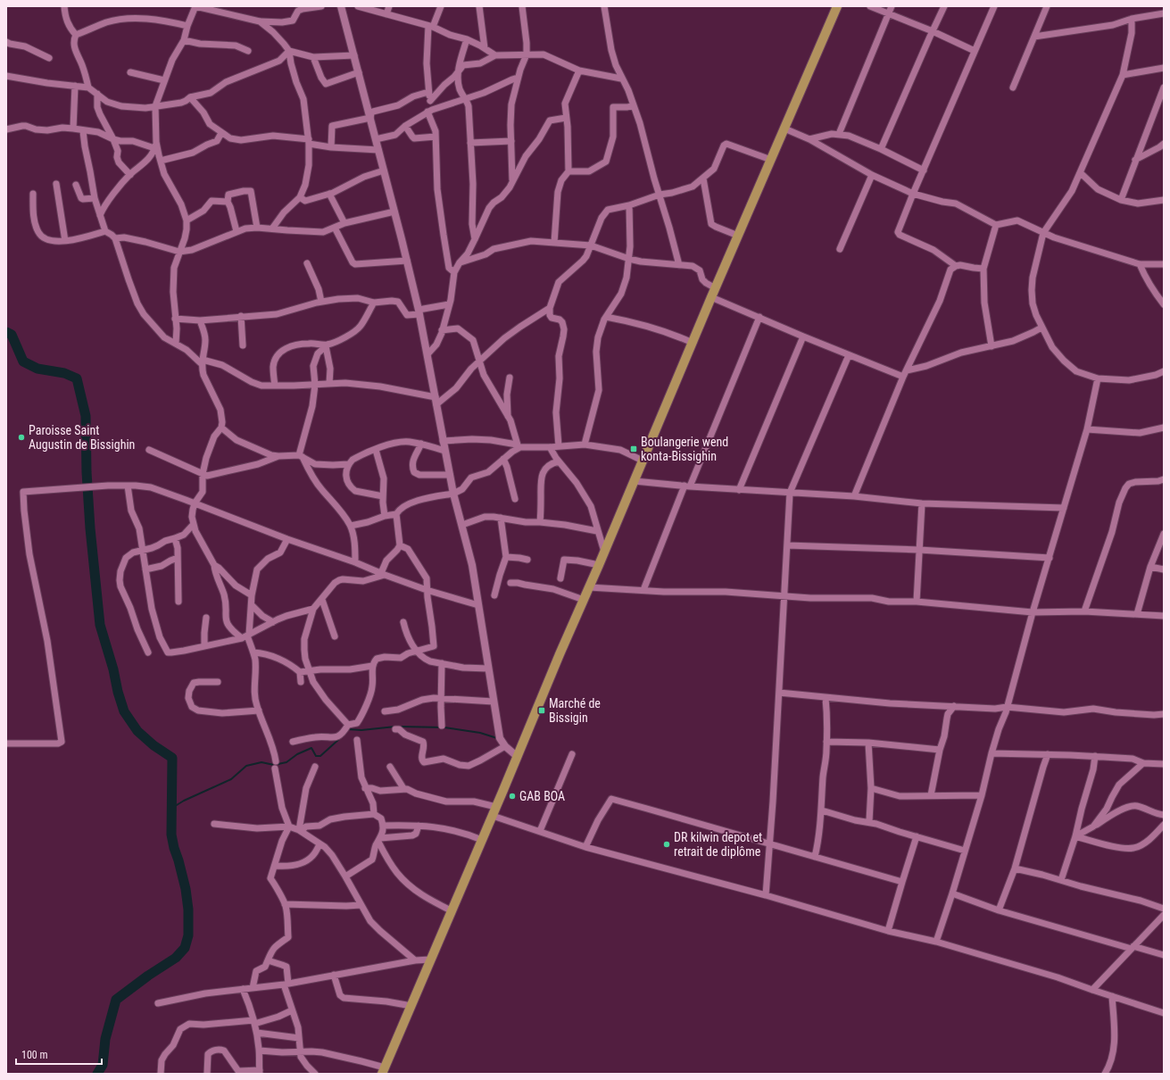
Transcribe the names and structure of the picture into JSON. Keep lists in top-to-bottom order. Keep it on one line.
{"places":{"other":["Paroisse Saint Augustin de Bissighin","GAB BOA","DR kilwin depot et retrait de diplôme"],"transit":["Boulangerie wend konta-Bissighin","Marché de Bissigin"]},"scale_bar":"100 m"}
